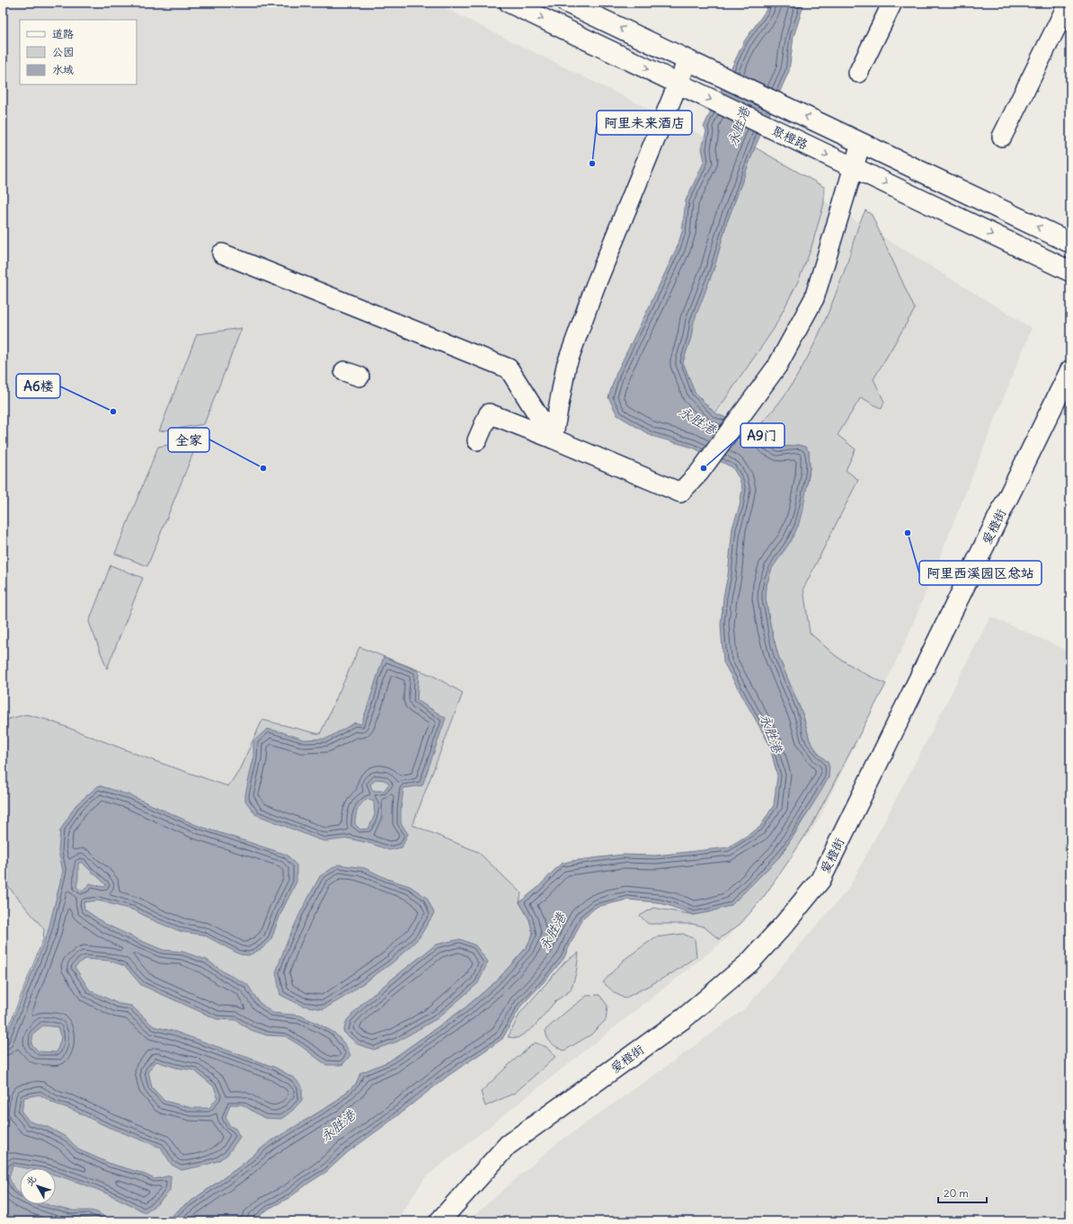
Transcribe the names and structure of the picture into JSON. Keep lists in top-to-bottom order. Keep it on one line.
{"streets":{"street":["聚橙路","爱橙街"]},"water":["永胜港"],"places":["阿里未来酒店","A6楼","全家","A9门","阿里西溪园区总站"],"legend":["道路","公园","水域"],"scale_bar":"20 m","north":"top left"}
